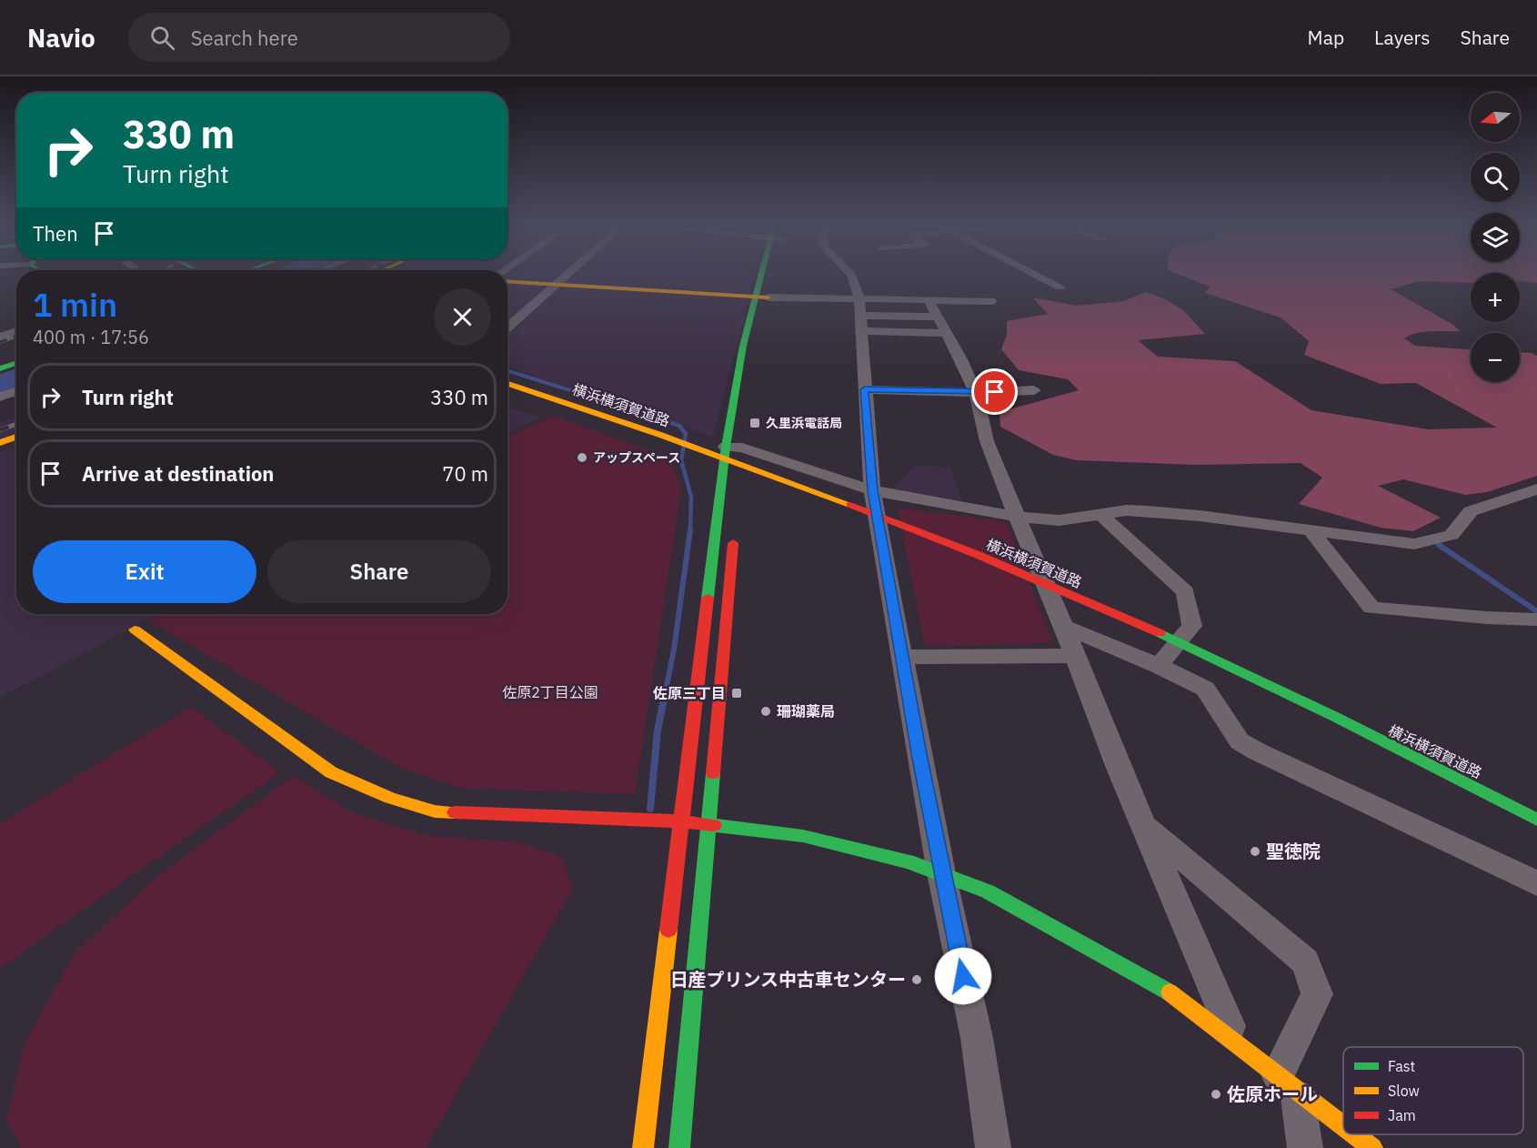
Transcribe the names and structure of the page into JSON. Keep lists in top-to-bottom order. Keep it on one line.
{"streets":{"main road":["横浜横須賀道路"]},"parks":["佐原2丁目公園"],"places":{"transit":["久里浜電話局","佐原三丁目"],"other":["アップスペース","珊瑚薬局","聖徳院","日産プリンス中古車センター","佐原ホール"]},"legend":["Fast","Slow","Jam"],"north":"left","page":{"header":"Navio","search":"Search here","nav":["Map","Layers","Share"],"map_buttons":["+","−"],"turn":["330 m","Turn right"],"then":"Then","heading":["1 min","400 m · 17:56"],"list":[{"name":"Turn right","value":"330 m"},{"name":"Arrive at destination","value":"70 m"}],"buttons":["Exit","Share"]}}
